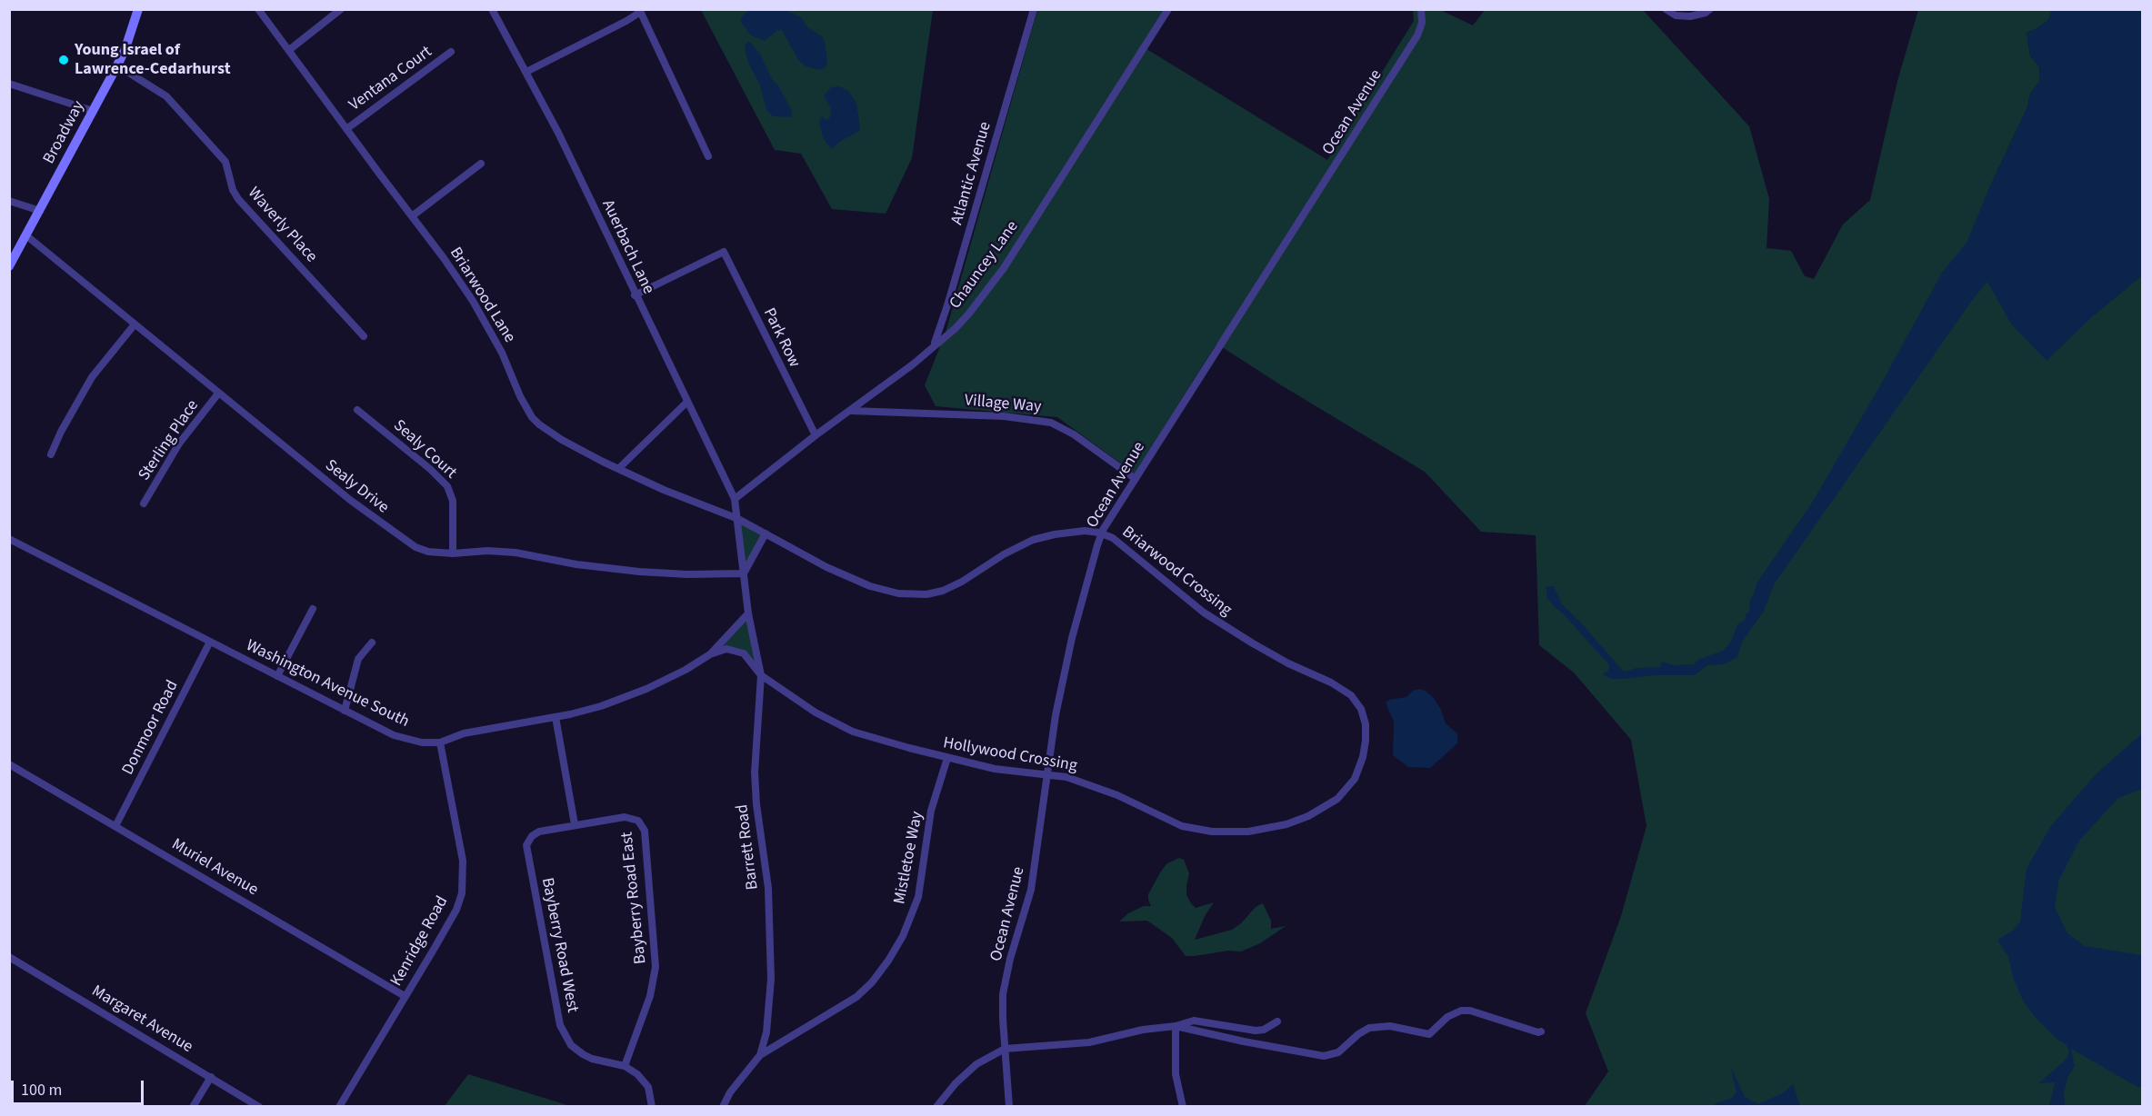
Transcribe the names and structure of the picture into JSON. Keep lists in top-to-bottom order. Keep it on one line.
{"streets":{"main road":["Broadway"],"street":["Ventana Court","Ocean Avenue","Atlantic Avenue","Waverly Place","Auerbach Lane","Chauncey Lane","Briarwood Lane","Park Row","Village Way","Sterling Place","Sealy Court","Sealy Drive","Briarwood Crossing","Washington Avenue South","Donmoor Road","Hollywood Crossing","Barrett Road","Mistletoe Way","Muriel Avenue","Bayberry Road East","Kenridge Road","Bayberry Road West","Margaret Avenue"]},"crossings":[["Ventana Court","Briarwood Lane"],["Ocean Avenue","Village Way"],["Ocean Avenue","Briarwood Crossing"],["Ocean Avenue","Hollywood Crossing"],["Broadway","Waverly Place"],["Broadway","Sealy Drive"],["Atlantic Avenue","Chauncey Lane"],["Auerbach Lane","Chauncey Lane"],["Auerbach Lane","Park Row"],["Chauncey Lane","Park Row"],["Chauncey Lane","Village Way"],["Briarwood Lane","Briarwood Crossing"],["Briarwood Lane","Barrett Road"],["Sterling Place","Sealy Drive"],["Sealy Court","Sealy Drive"],["Sealy Drive","Barrett Road"],["Briarwood Crossing","Hollywood Crossing"],["Briarwood Crossing","Barrett Road"],["Washington Avenue South","Donmoor Road"],["Washington Avenue South","Hollywood Crossing"],["Washington Avenue South","Barrett Road"],["Washington Avenue South","Kenridge Road"],["Donmoor Road","Muriel Avenue"],["Hollywood Crossing","Barrett Road"],["Hollywood Crossing","Mistletoe Way"],["Barrett Road","Mistletoe Way"],["Muriel Avenue","Kenridge Road"],["Bayberry Road East","Bayberry Road West"]],"places":["Young Israel of Lawrence-Cedarhurst"],"scale_bar":"100 m"}
